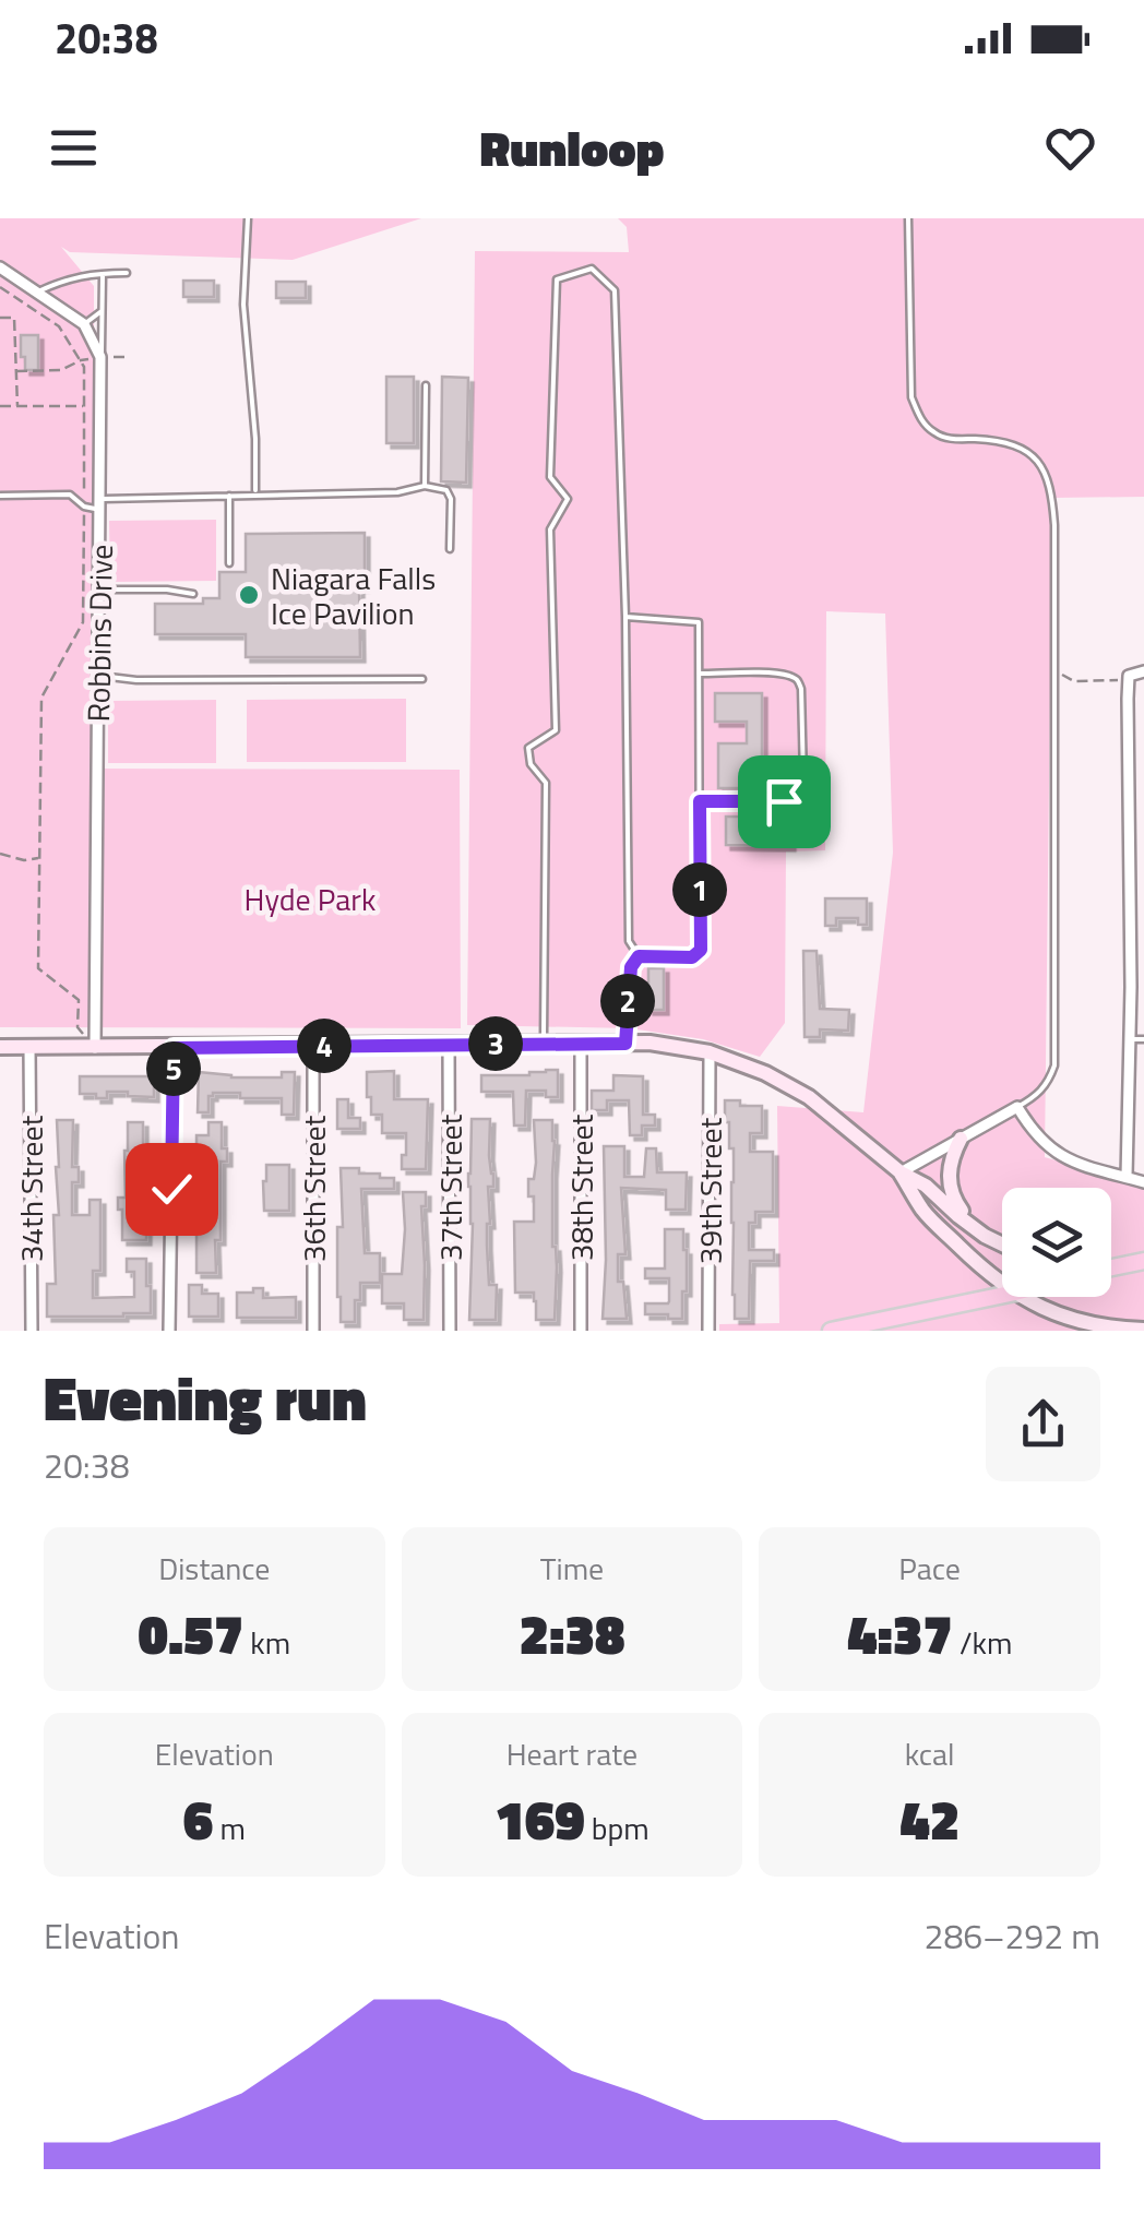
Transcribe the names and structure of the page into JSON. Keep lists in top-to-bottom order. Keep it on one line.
{"streets":{"street":["Robbins Drive","37th Street","38th Street","34th Street","36th Street","39th Street"]},"parks":["Hyde Park"],"places":["Niagara Falls Ice Pavilion"],"page":{"status":"20:38","header":"Runloop","pins":["1","2","3","4","5"],"heading":["Evening run","20:38"],"stats":[["Distance","0.57 km"],["Time","2:38"],["Pace","4:37 /km"],["Elevation","6 m"],["Heart rate","169 bpm"],["kcal","42"]],"chart":["Elevation","286–292 m"]}}
